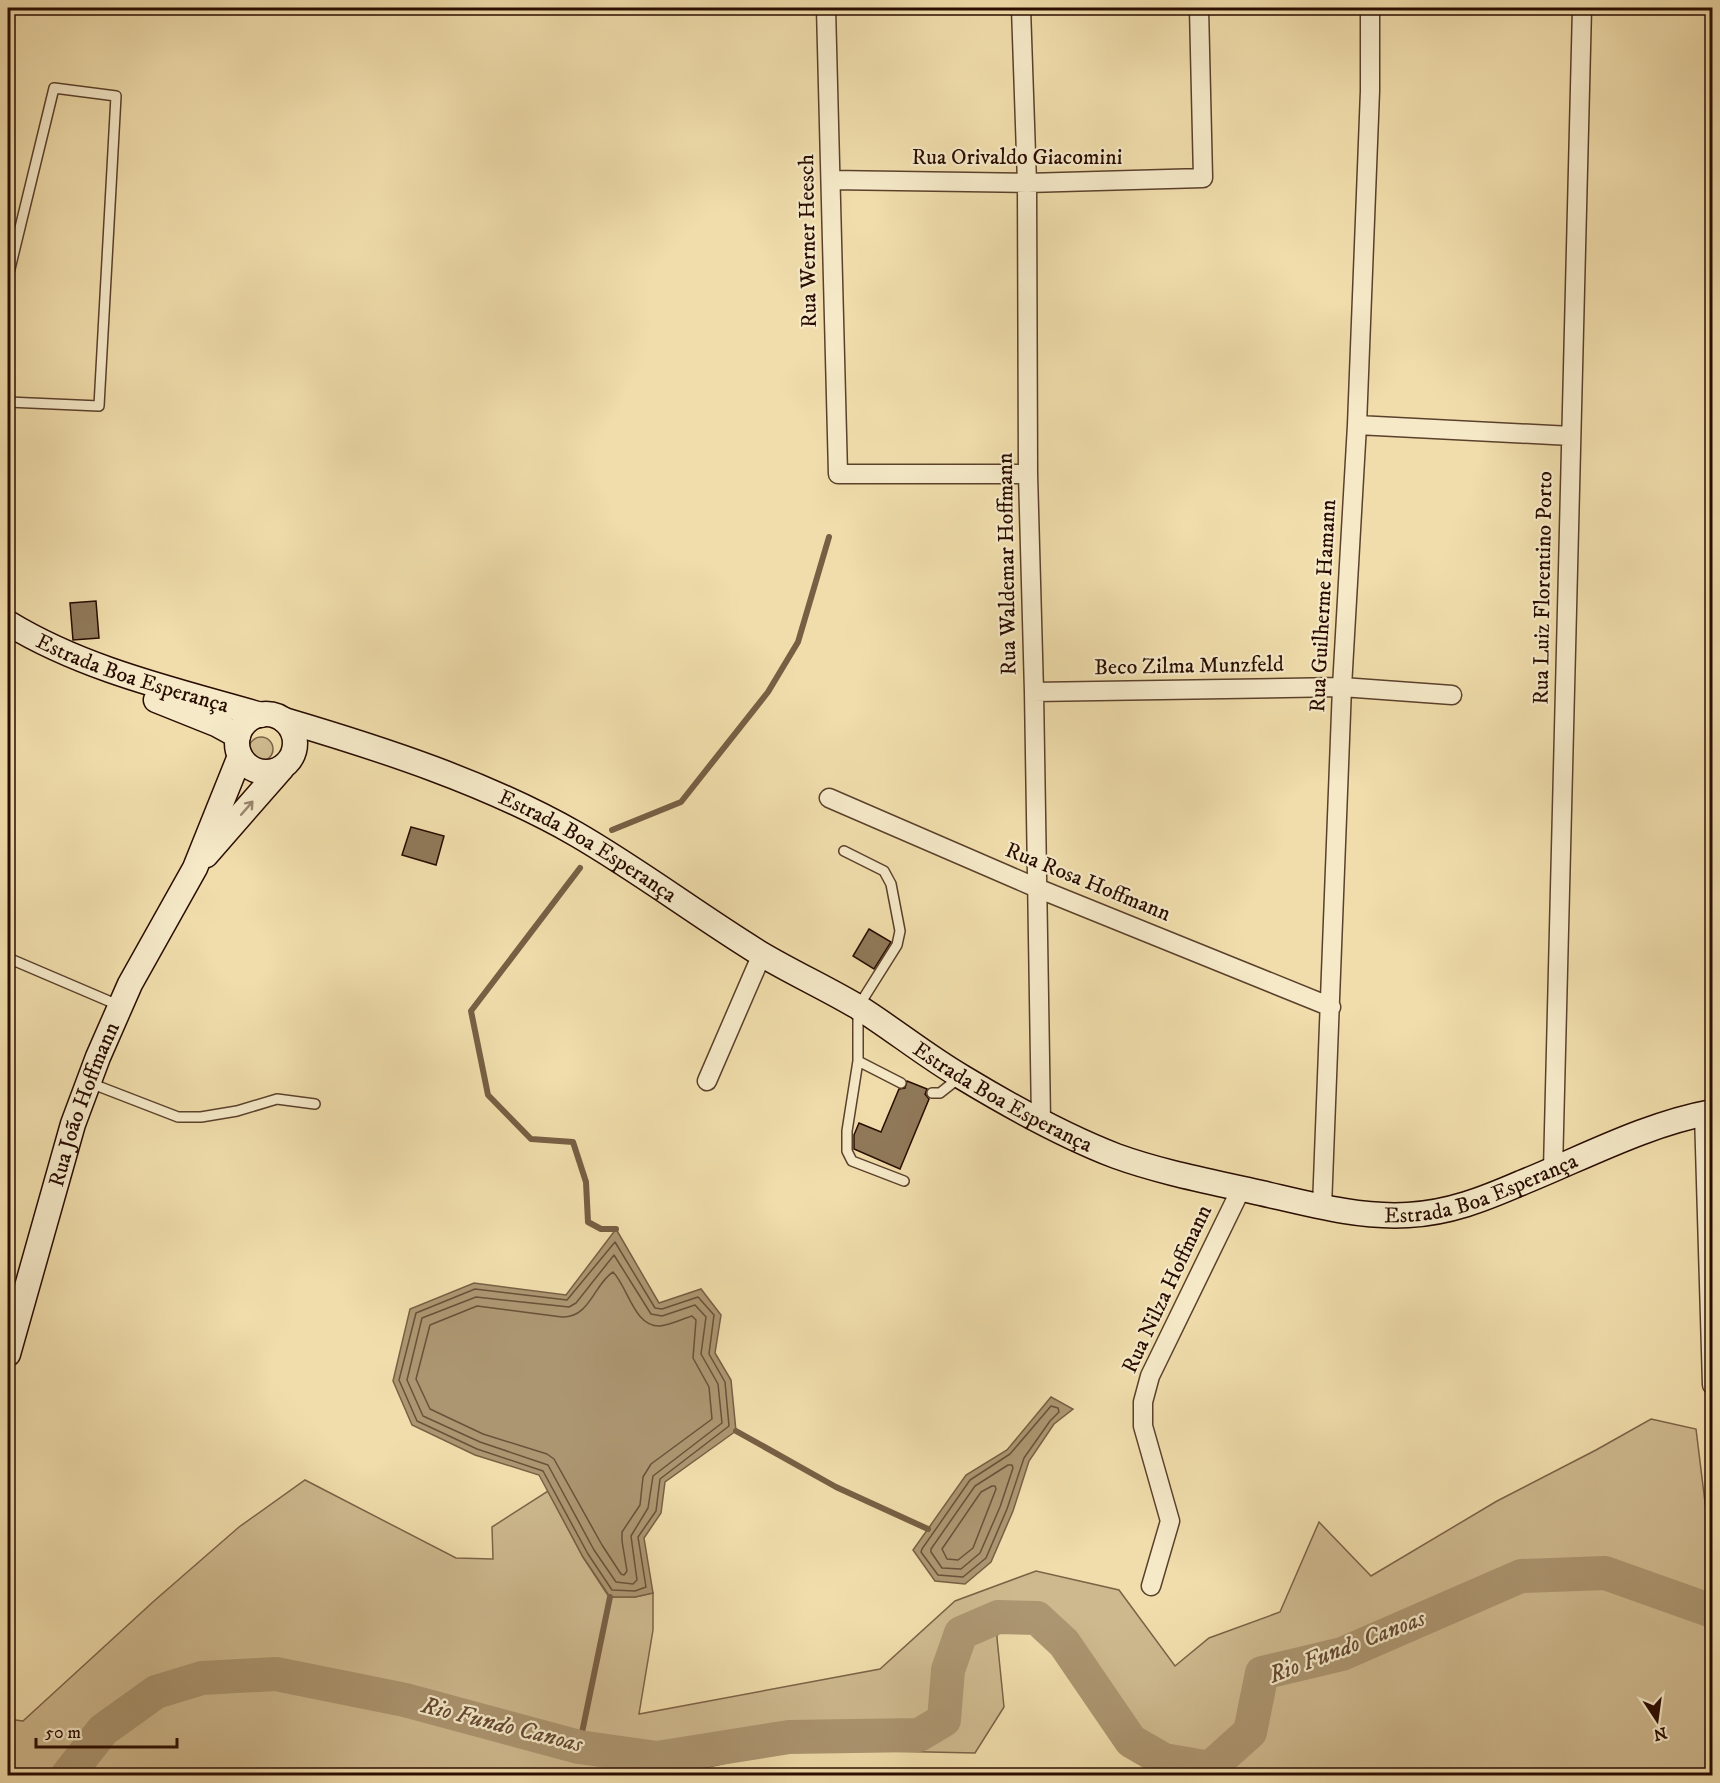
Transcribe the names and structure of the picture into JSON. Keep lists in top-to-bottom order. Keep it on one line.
{"streets":{"street":["Rua Orivaldo Giacomini","Rua Werner Heesch","Rua Waldemar Hoffmann","Rua Luiz Florentino Porto","Rua Guilherme Hamann","Beco Zilma Munzfeld","Estrada Boa Esperança","Rua Rosa Hoffmann","Rua João Hoffmann","Rua Nilza Hoffmann"]},"crossings":[["Rua Orivaldo Giacomini","Rua Werner Heesch"],["Rua Orivaldo Giacomini","Rua Waldemar Hoffmann"],["Rua Werner Heesch","Rua Waldemar Hoffmann"],["Rua Waldemar Hoffmann","Beco Zilma Munzfeld"],["Rua Waldemar Hoffmann","Estrada Boa Esperança"],["Rua Waldemar Hoffmann","Rua Rosa Hoffmann"],["Rua Luiz Florentino Porto","Estrada Boa Esperança"],["Rua Guilherme Hamann","Beco Zilma Munzfeld"],["Rua Guilherme Hamann","Estrada Boa Esperança"],["Rua Guilherme Hamann","Rua Rosa Hoffmann"],["Estrada Boa Esperança","Rua João Hoffmann"],["Estrada Boa Esperança","Rua Nilza Hoffmann"]],"water":["Rio Fundo Canoas"],"scale_bar":"50 m","north":"bottom"}
